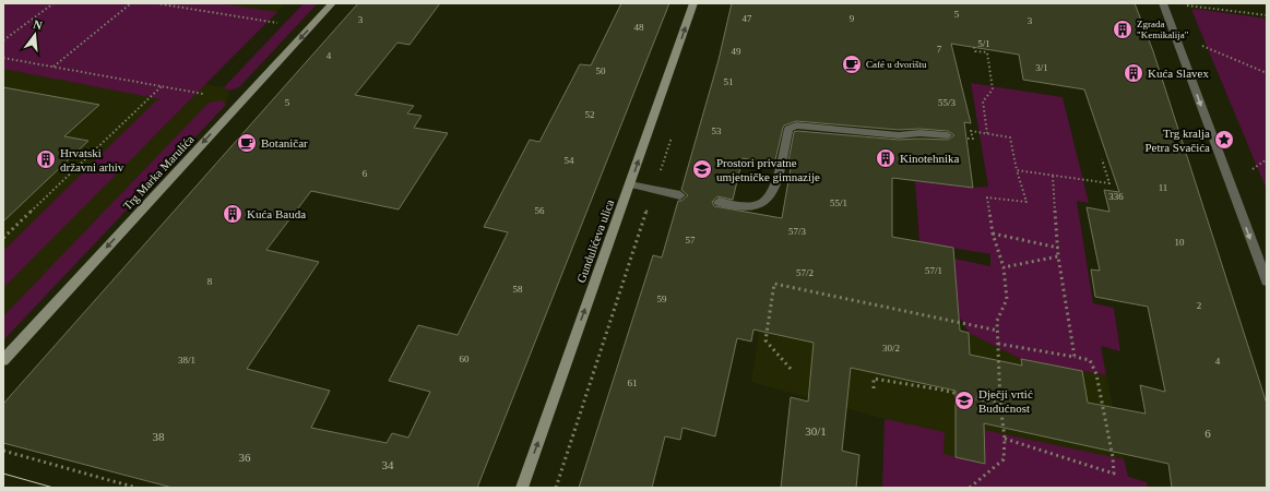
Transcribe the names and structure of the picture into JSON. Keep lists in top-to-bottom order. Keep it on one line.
{"streets":{"street":["Trg Marka Marulića","Gundulićeva ulica"]},"one_way":["Trg Marka Marulića","Gundulićeva ulica"],"places":{"building":["Zgrada \"Kemikalija\"","Kuća Slavex","Kinotehnika","Hrvatski državni arhiv","Kuća Bauda"],"cafe":["Café u dvorištu","Botaničar"],"place":["Trg kralja Petra Svačića"],"school or university":["Prostori privatne umjetničke gimnazije","Dječji vrtić Budućnost"]},"house_numbers":["5","47","9","3","3","48","5/1","7","49","4","3/1","50","51","5","55/3","52","53","54","6","11","336","55/1","56","57/3","57","10","57/1","57/2","8","58","59","2","30/2","60","38/1","4","61","30/1","6","38","36","34"],"north":"top"}
